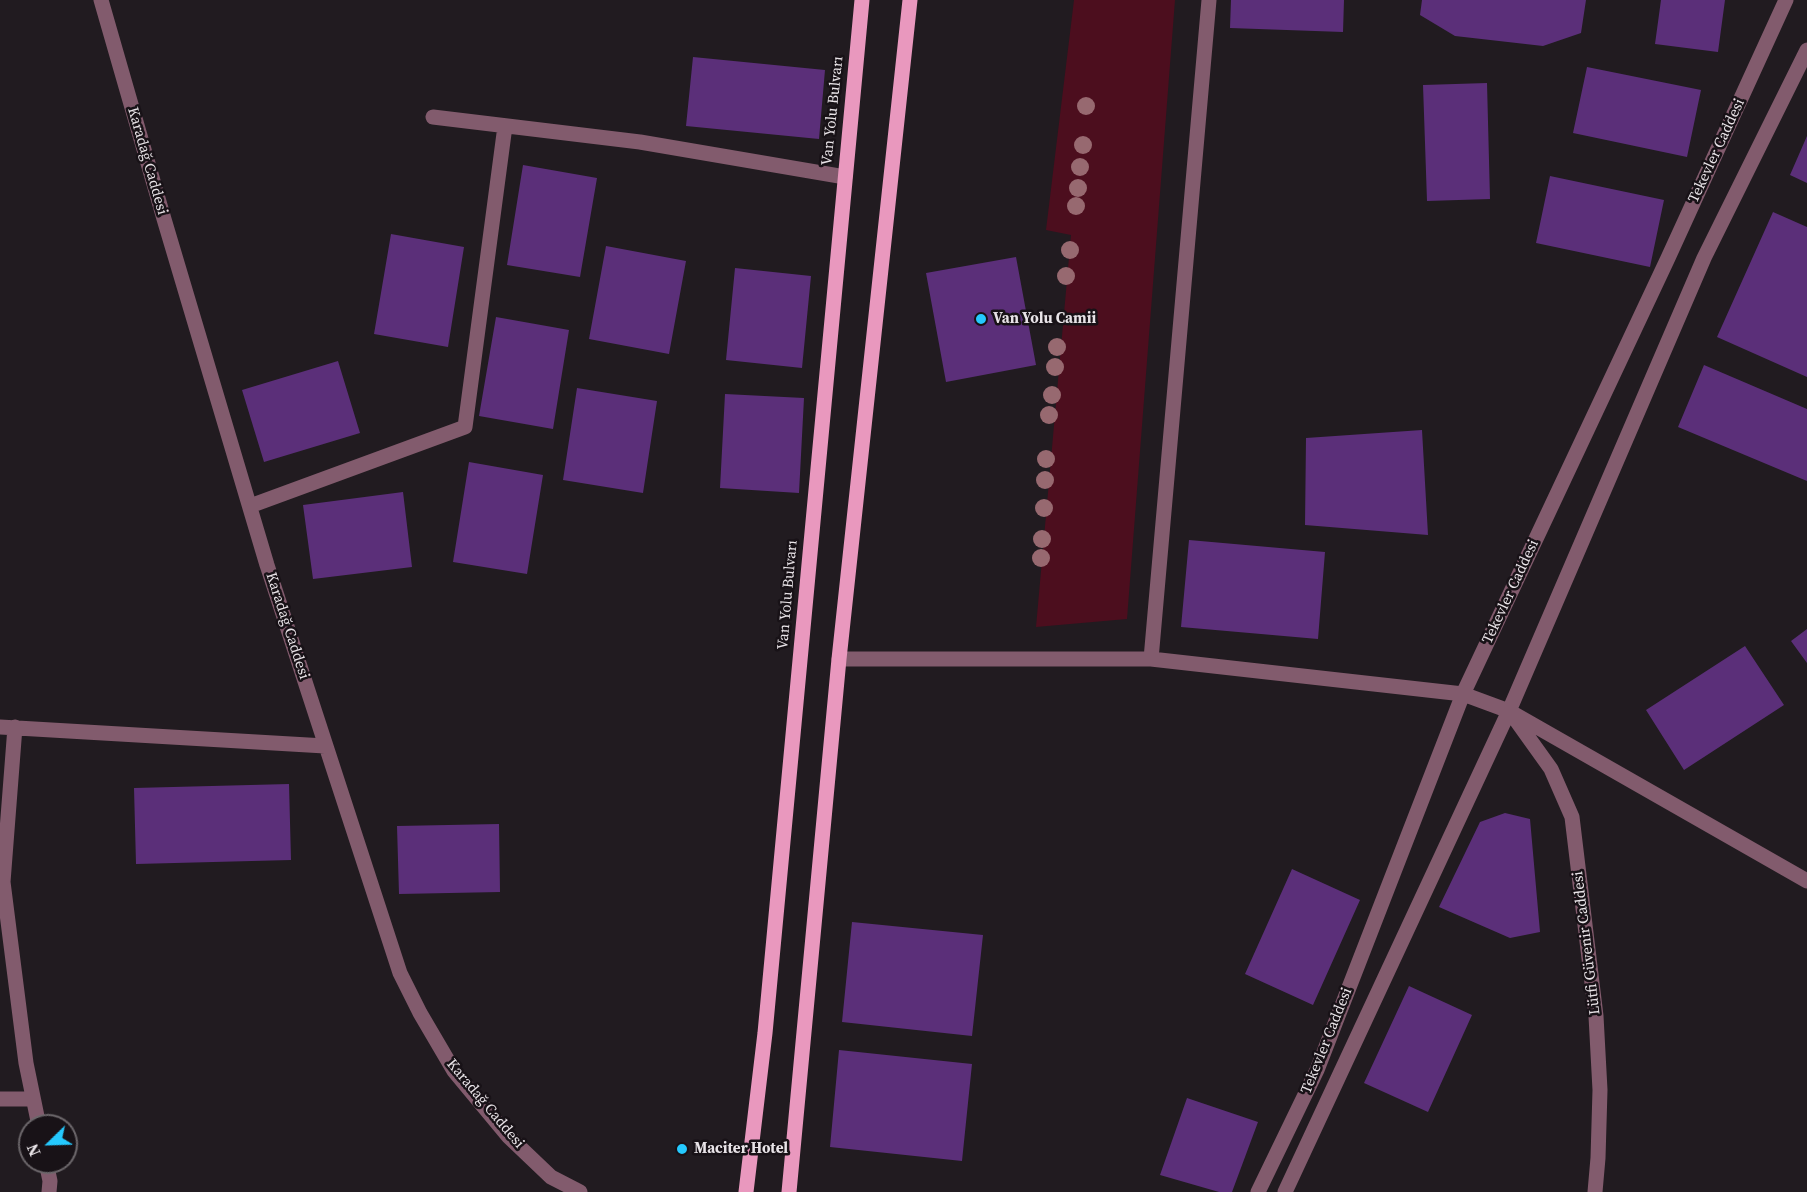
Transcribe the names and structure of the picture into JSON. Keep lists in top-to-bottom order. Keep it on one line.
{"streets":{"main road":["Van Yolu Bulvarı"],"street":["Tekevler Caddesi","Karadağ Caddesi","Lütfi Güvenir Caddesi"]},"places":["Van Yolu Camii","Maciter Hotel"],"north":"bottom left"}
